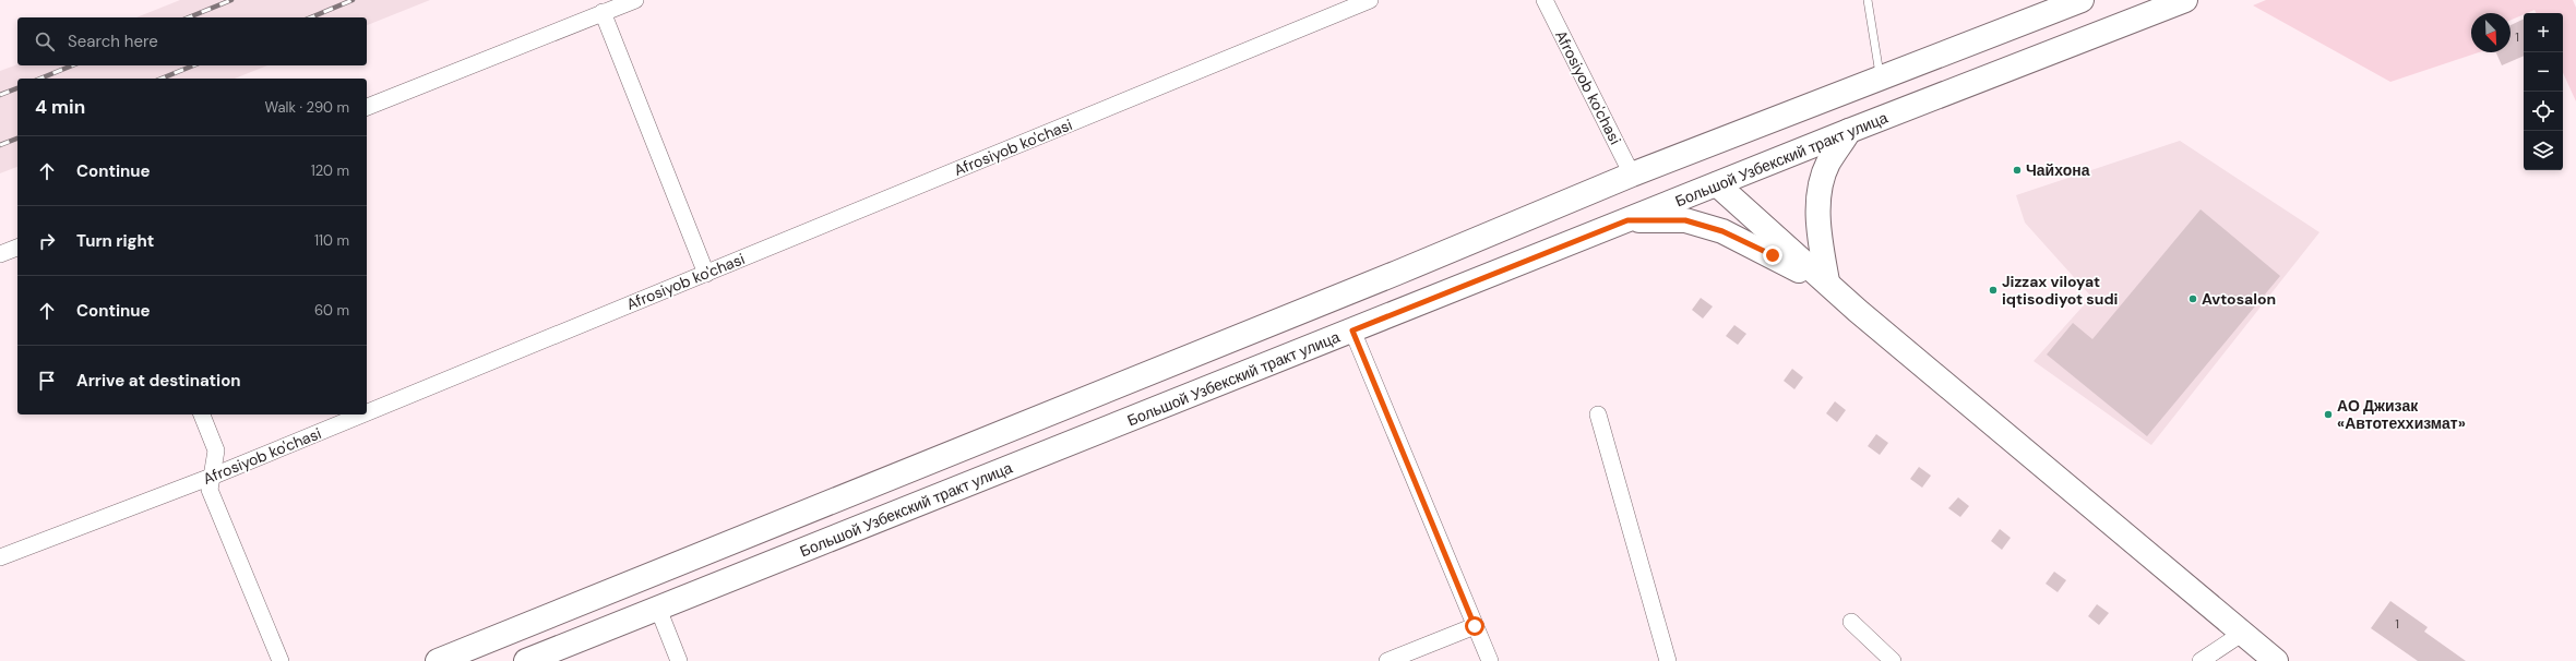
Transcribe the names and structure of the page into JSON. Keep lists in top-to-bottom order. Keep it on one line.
{"streets":{"main road":["Большой Узбекский тракт улица"],"street":["Afrosiyob ko'chasi"]},"places":["Чайхона","Jizzax viloyat iqtisodiyot sudi","Avtosalon","АО Джизак «Автотеххизмат»"],"house_numbers":["1","1"],"north":"bottom right","page":{"map_buttons":["+","−"],"search":"Search here","heading":["4 min","Walk · 290 m"],"list":[["Continue","120 m"],["Turn right","110 m"],["Continue","60 m"],"Arrive at destination"]}}
